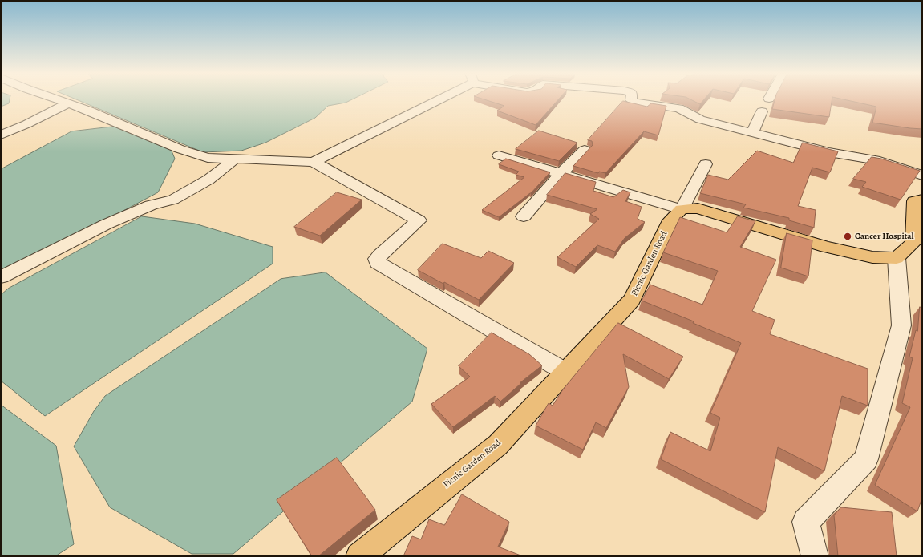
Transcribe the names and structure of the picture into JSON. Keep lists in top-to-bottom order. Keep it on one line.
{"streets":{"main road":["Picnic Garden Road"]},"places":["Cancer Hospital"]}
